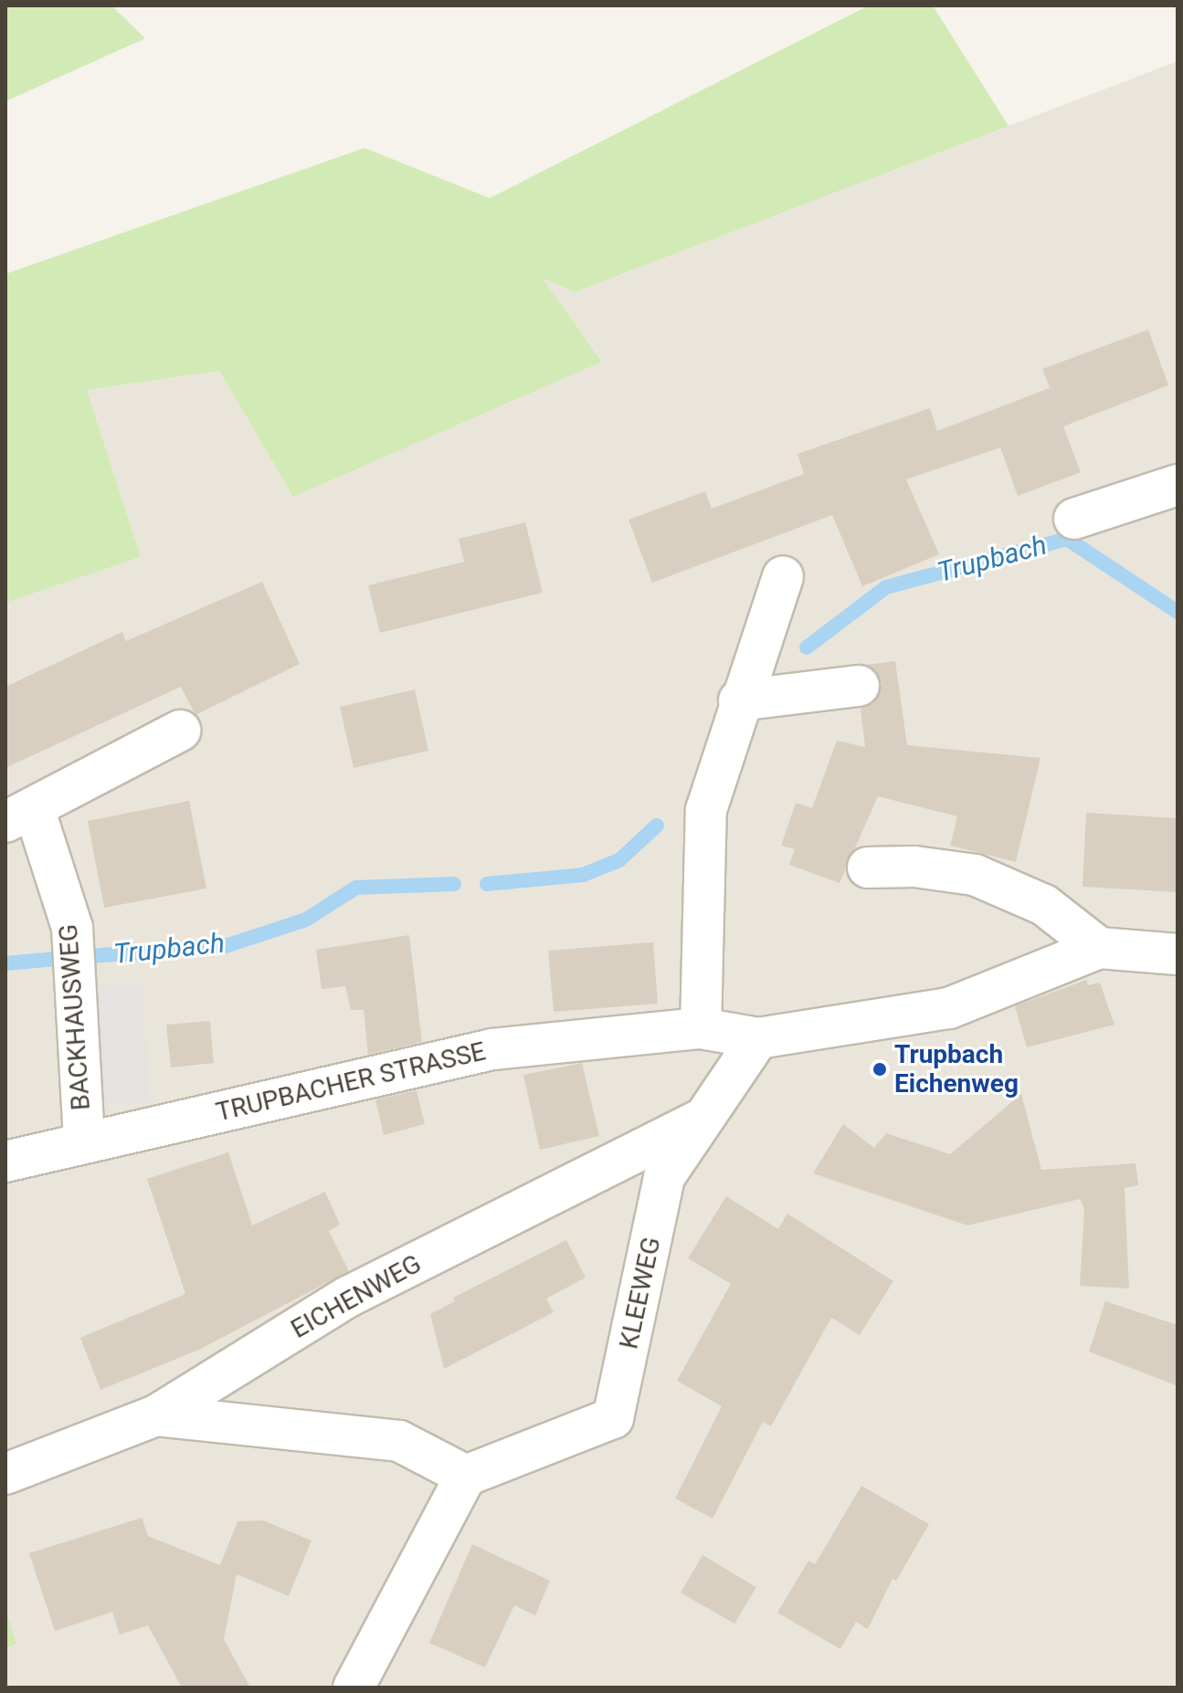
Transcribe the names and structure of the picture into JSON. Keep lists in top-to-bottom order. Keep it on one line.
{"streets":{"street":["BACKHAUSWEG","TRUPBACHER STRASSE","KLEEWEG","EICHENWEG"]},"crossings":[["BACKHAUSWEG","TRUPBACHER STRASSE"],["TRUPBACHER STRASSE","KLEEWEG"],["KLEEWEG","EICHENWEG"]],"water":["Trupbach"],"places":["Trupbach Eichenweg"]}
